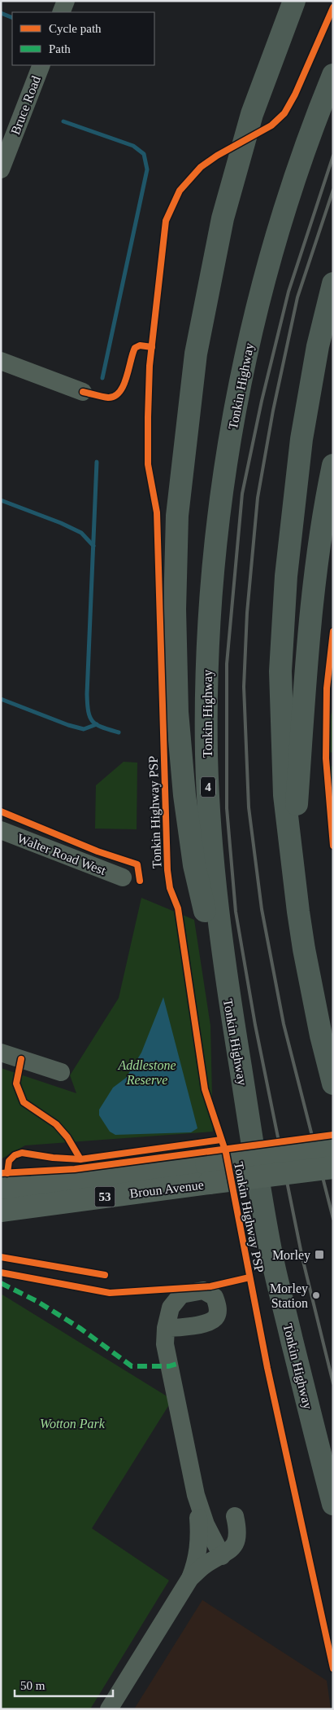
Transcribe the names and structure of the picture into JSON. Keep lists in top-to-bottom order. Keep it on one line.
{"streets":{"highway":["Tonkin Highway","4"],"main road":["Broun Avenue","53"],"street":["Bruce Road","Walter Road West"],"cycle path":["Tonkin Highway PSP"]},"parks":["Addlestone Reserve","Wotton Park"],"places":{"transit":["Morley"],"other":["Morley Station"]},"legend":["Cycle path","Path"],"scale_bar":"50 m"}
